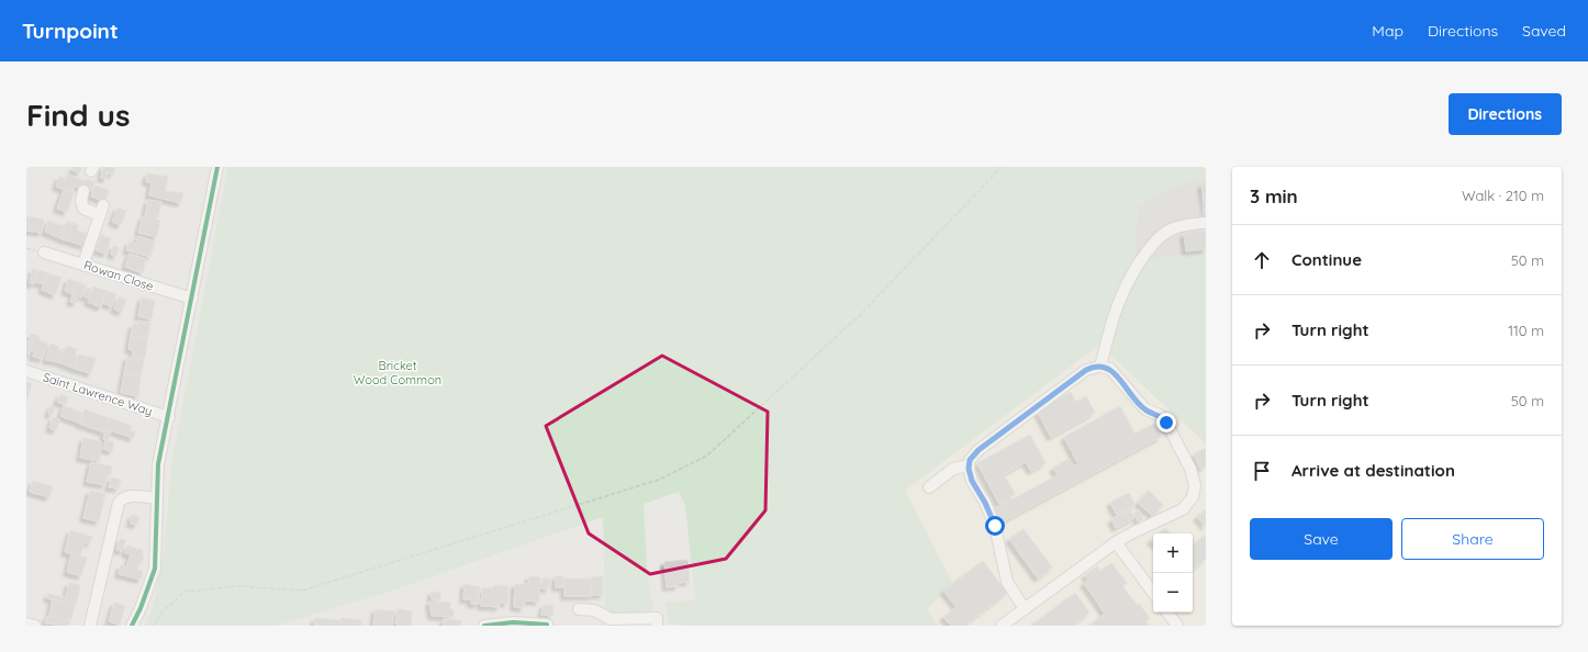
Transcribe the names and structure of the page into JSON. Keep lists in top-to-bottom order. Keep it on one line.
{"streets":{"street":["Rowan Close","Saint Lawrence Way"]},"parks":["Bricket Wood Common"],"page":{"header":"Turnpoint","nav":["Map","Directions","Saved"],"buttons":["Directions",["Save","Share"]],"title":"Find us","heading":["3 min","Walk · 210 m"],"list":[["Continue","50 m"],["Turn right","110 m"],["Turn right","50 m"],"Arrive at destination"],"map_buttons":["+","−"]}}
